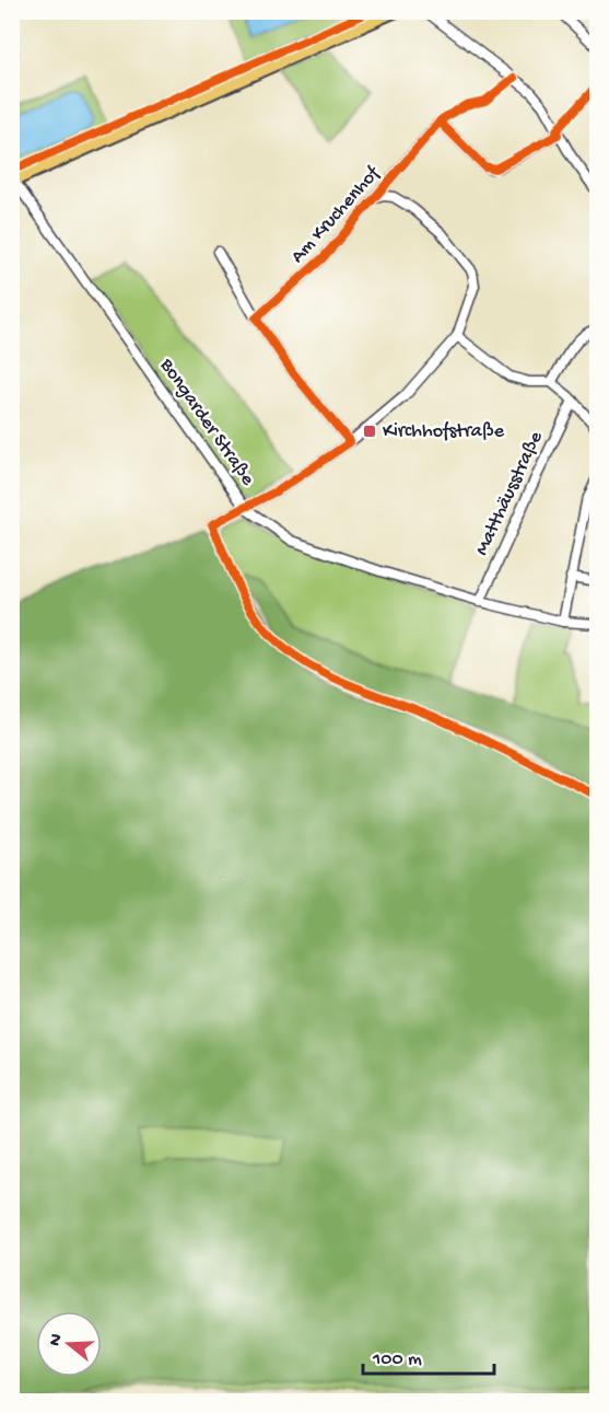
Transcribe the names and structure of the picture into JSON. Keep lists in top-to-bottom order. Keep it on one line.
{"streets":{"street":["Am Kruchenhof","Bongarder Straße","Matthäusstraße"]},"crossings":[["Bongarder Straße","Matthäusstraße"]],"places":{"transit":["Kirchhofstraße"]},"scale_bar":"100 m","north":"left"}
